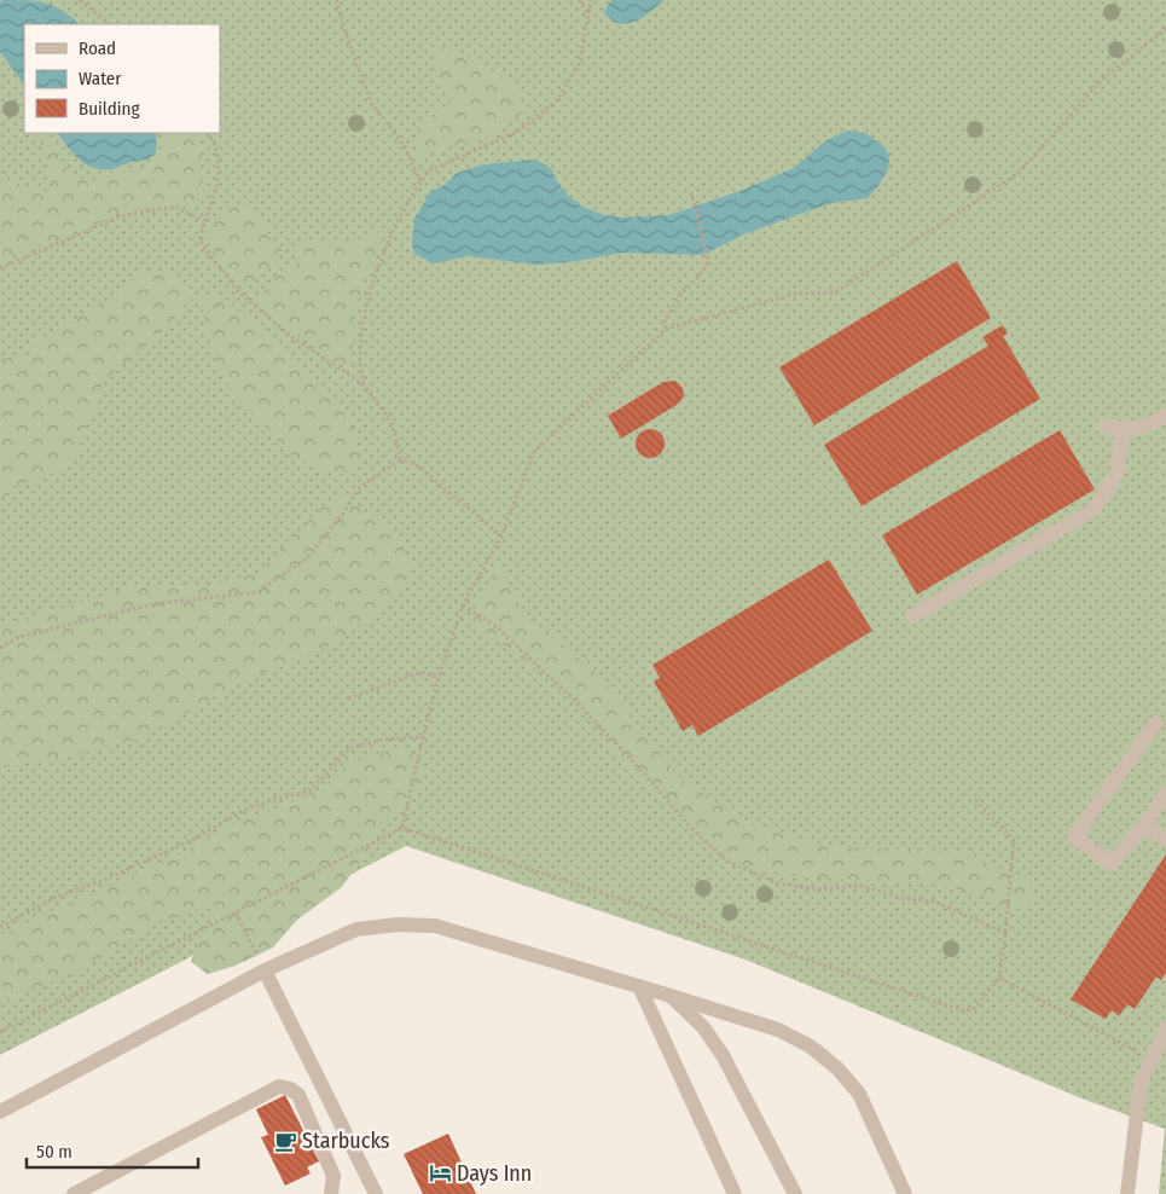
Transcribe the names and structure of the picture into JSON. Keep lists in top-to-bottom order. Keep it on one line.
{"places":{"cafe":["Starbucks"],"hotel":["Days Inn"]},"legend":["Road","Water","Building"],"scale_bar":"50 m"}
